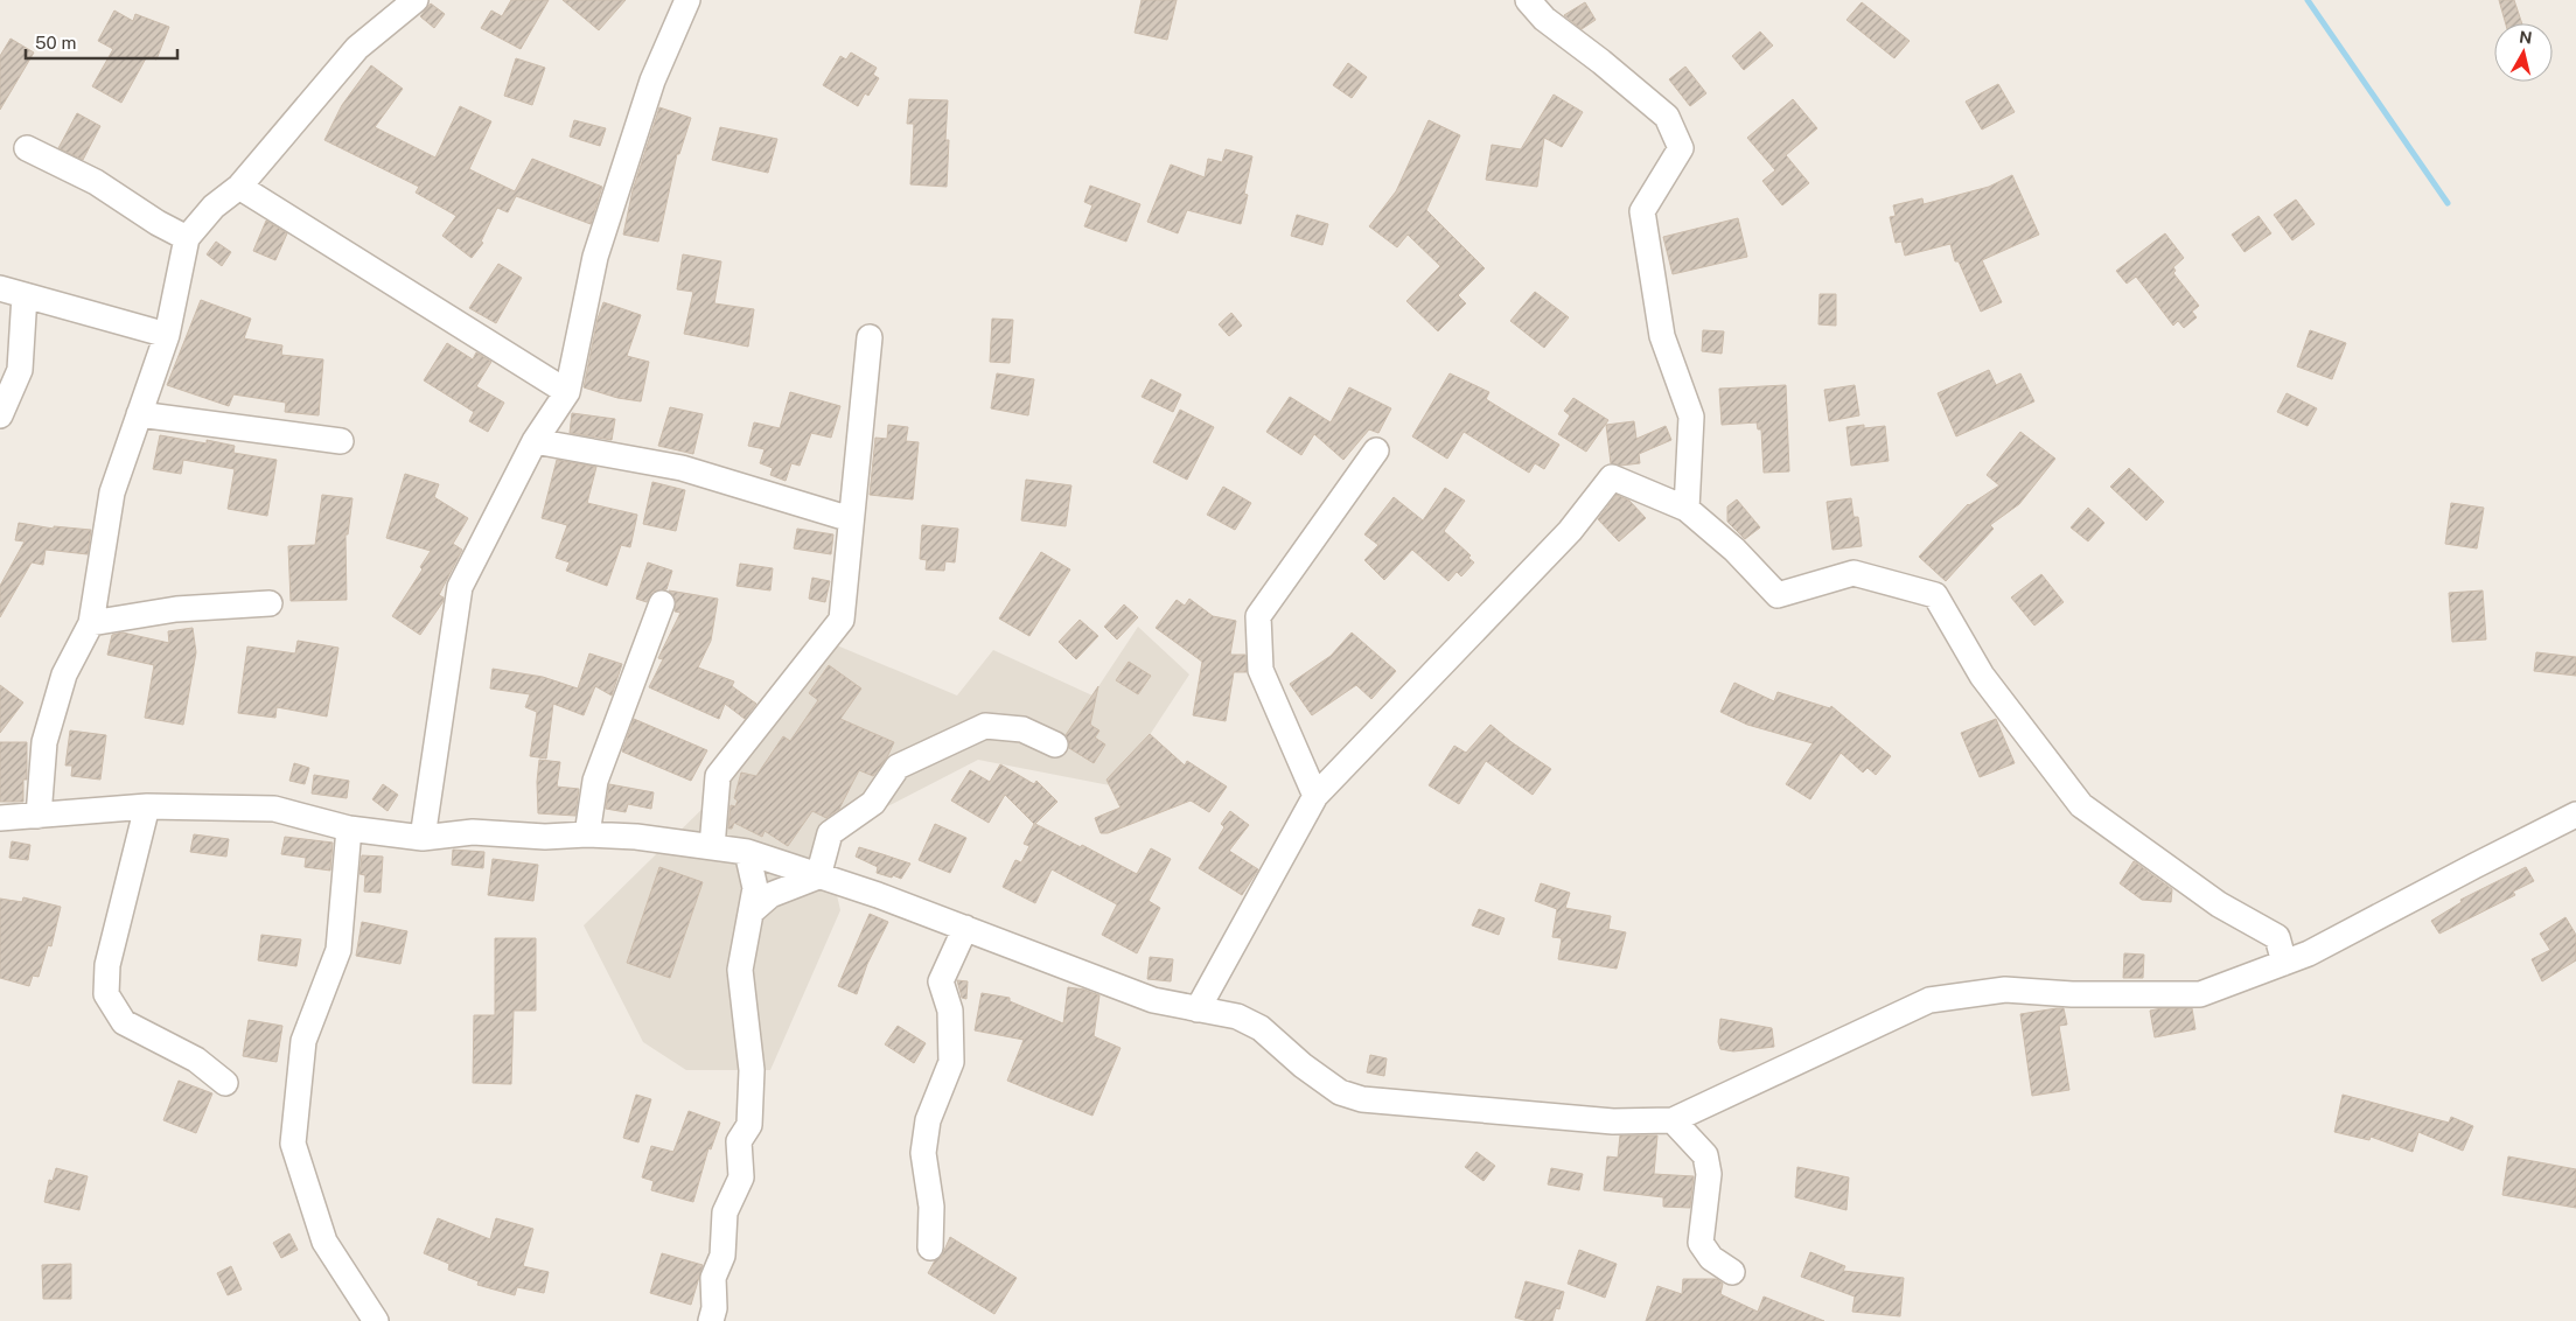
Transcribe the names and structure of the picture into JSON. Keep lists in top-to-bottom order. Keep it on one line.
{"scale_bar":"50 m","north":"top"}
